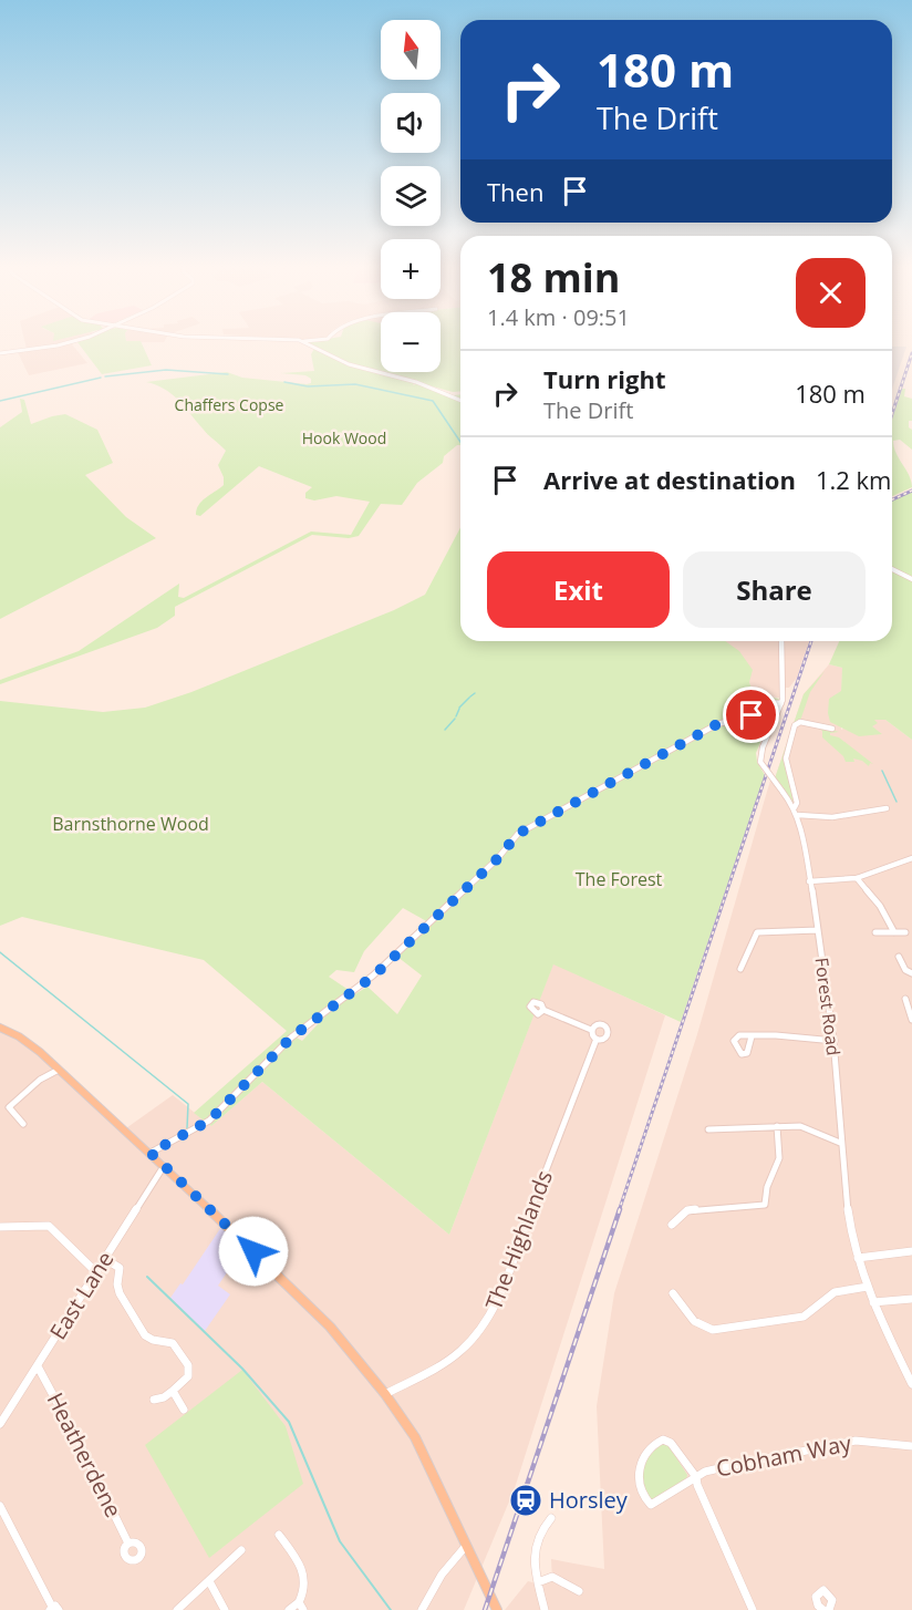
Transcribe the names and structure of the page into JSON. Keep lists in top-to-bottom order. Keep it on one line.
{"streets":{"street":["Forest Road","The Highlands","East Lane","Heatherdene","Cobham Way"]},"crossings":[["East Lane","Heatherdene"]],"parks":["Chaffers Copse","Hook Wood","Barnsthorne Wood","The Forest"],"places":{"station":["Horsley"]},"north":"top","page":{"map_buttons":["+","−"],"turn":["180 m","The Drift"],"then":"Then","heading":["18 min","1.4 km · 09:51"],"list":[{"name":"Turn right","note":"The Drift","value":"180 m"},{"name":"Arrive at destination","value":"1.2 km"}],"buttons":["Exit","Share"]}}
